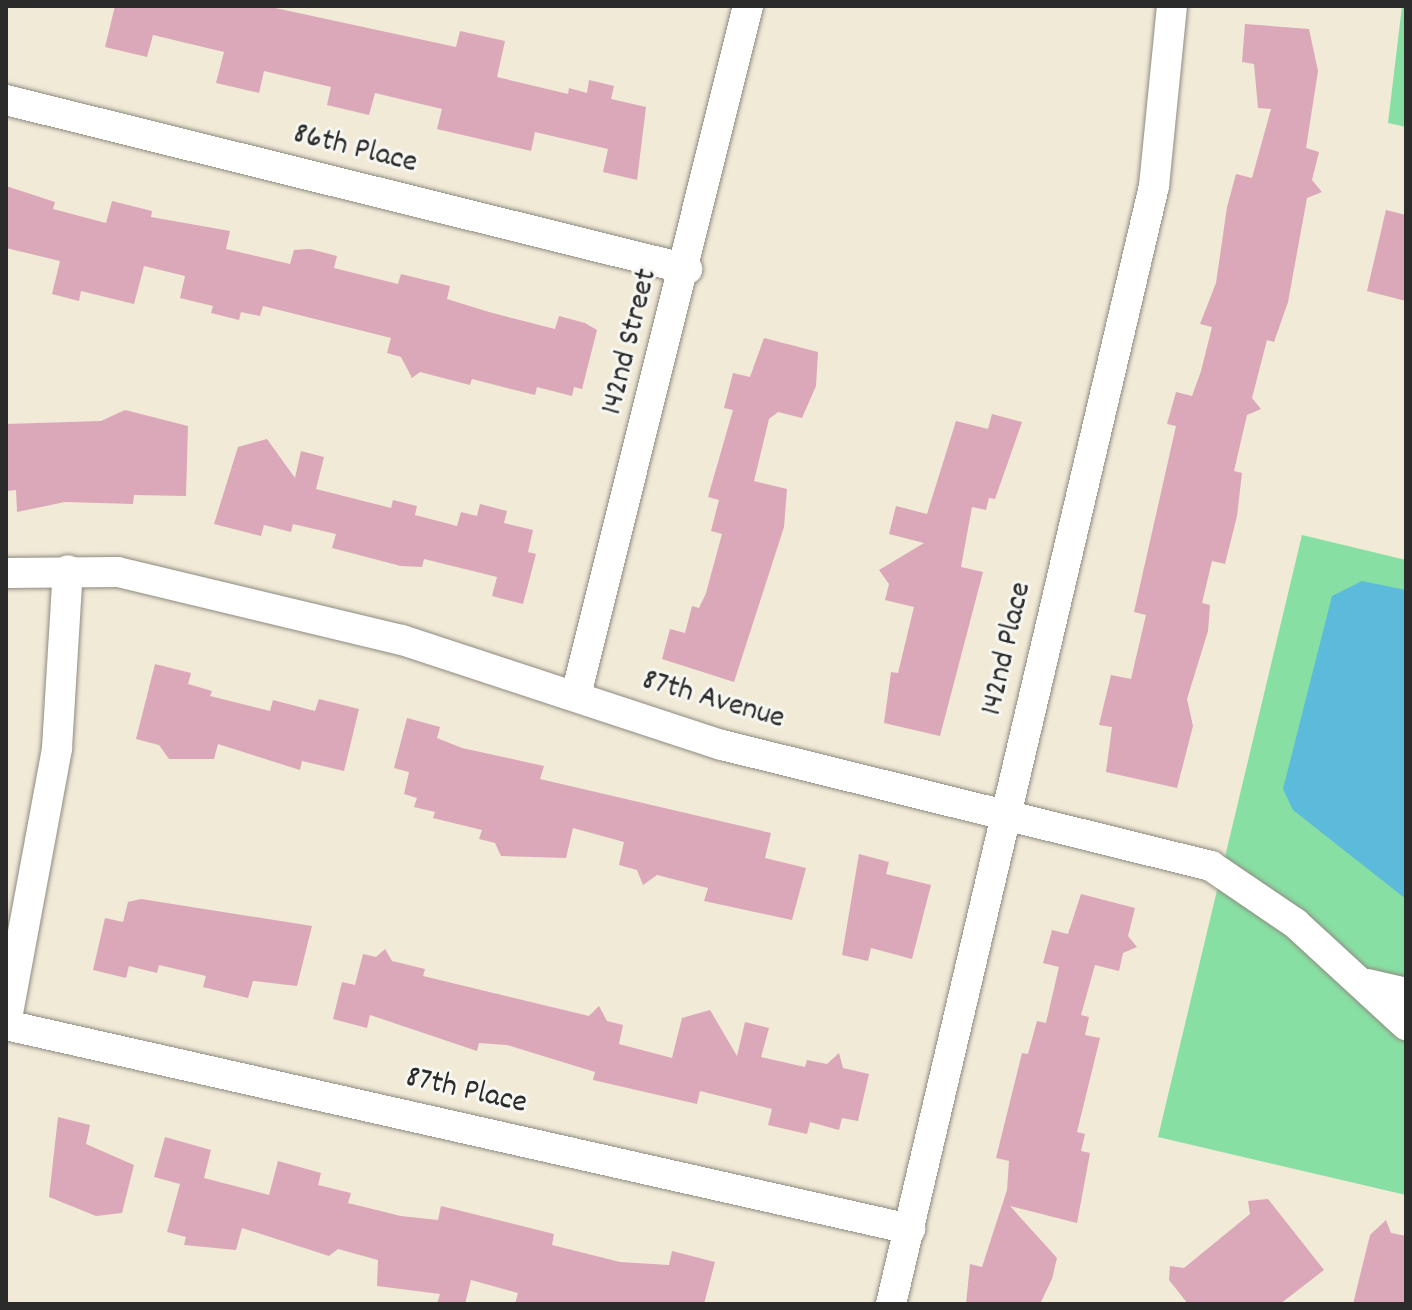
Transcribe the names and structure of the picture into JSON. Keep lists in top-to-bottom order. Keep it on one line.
{"streets":{"street":["86th Place","142nd Street","142nd Place","87th Avenue","87th Place"]},"crossings":[["86th Place","142nd Street"],["142nd Street","87th Avenue"],["142nd Place","87th Avenue"],["142nd Place","87th Place"]]}
